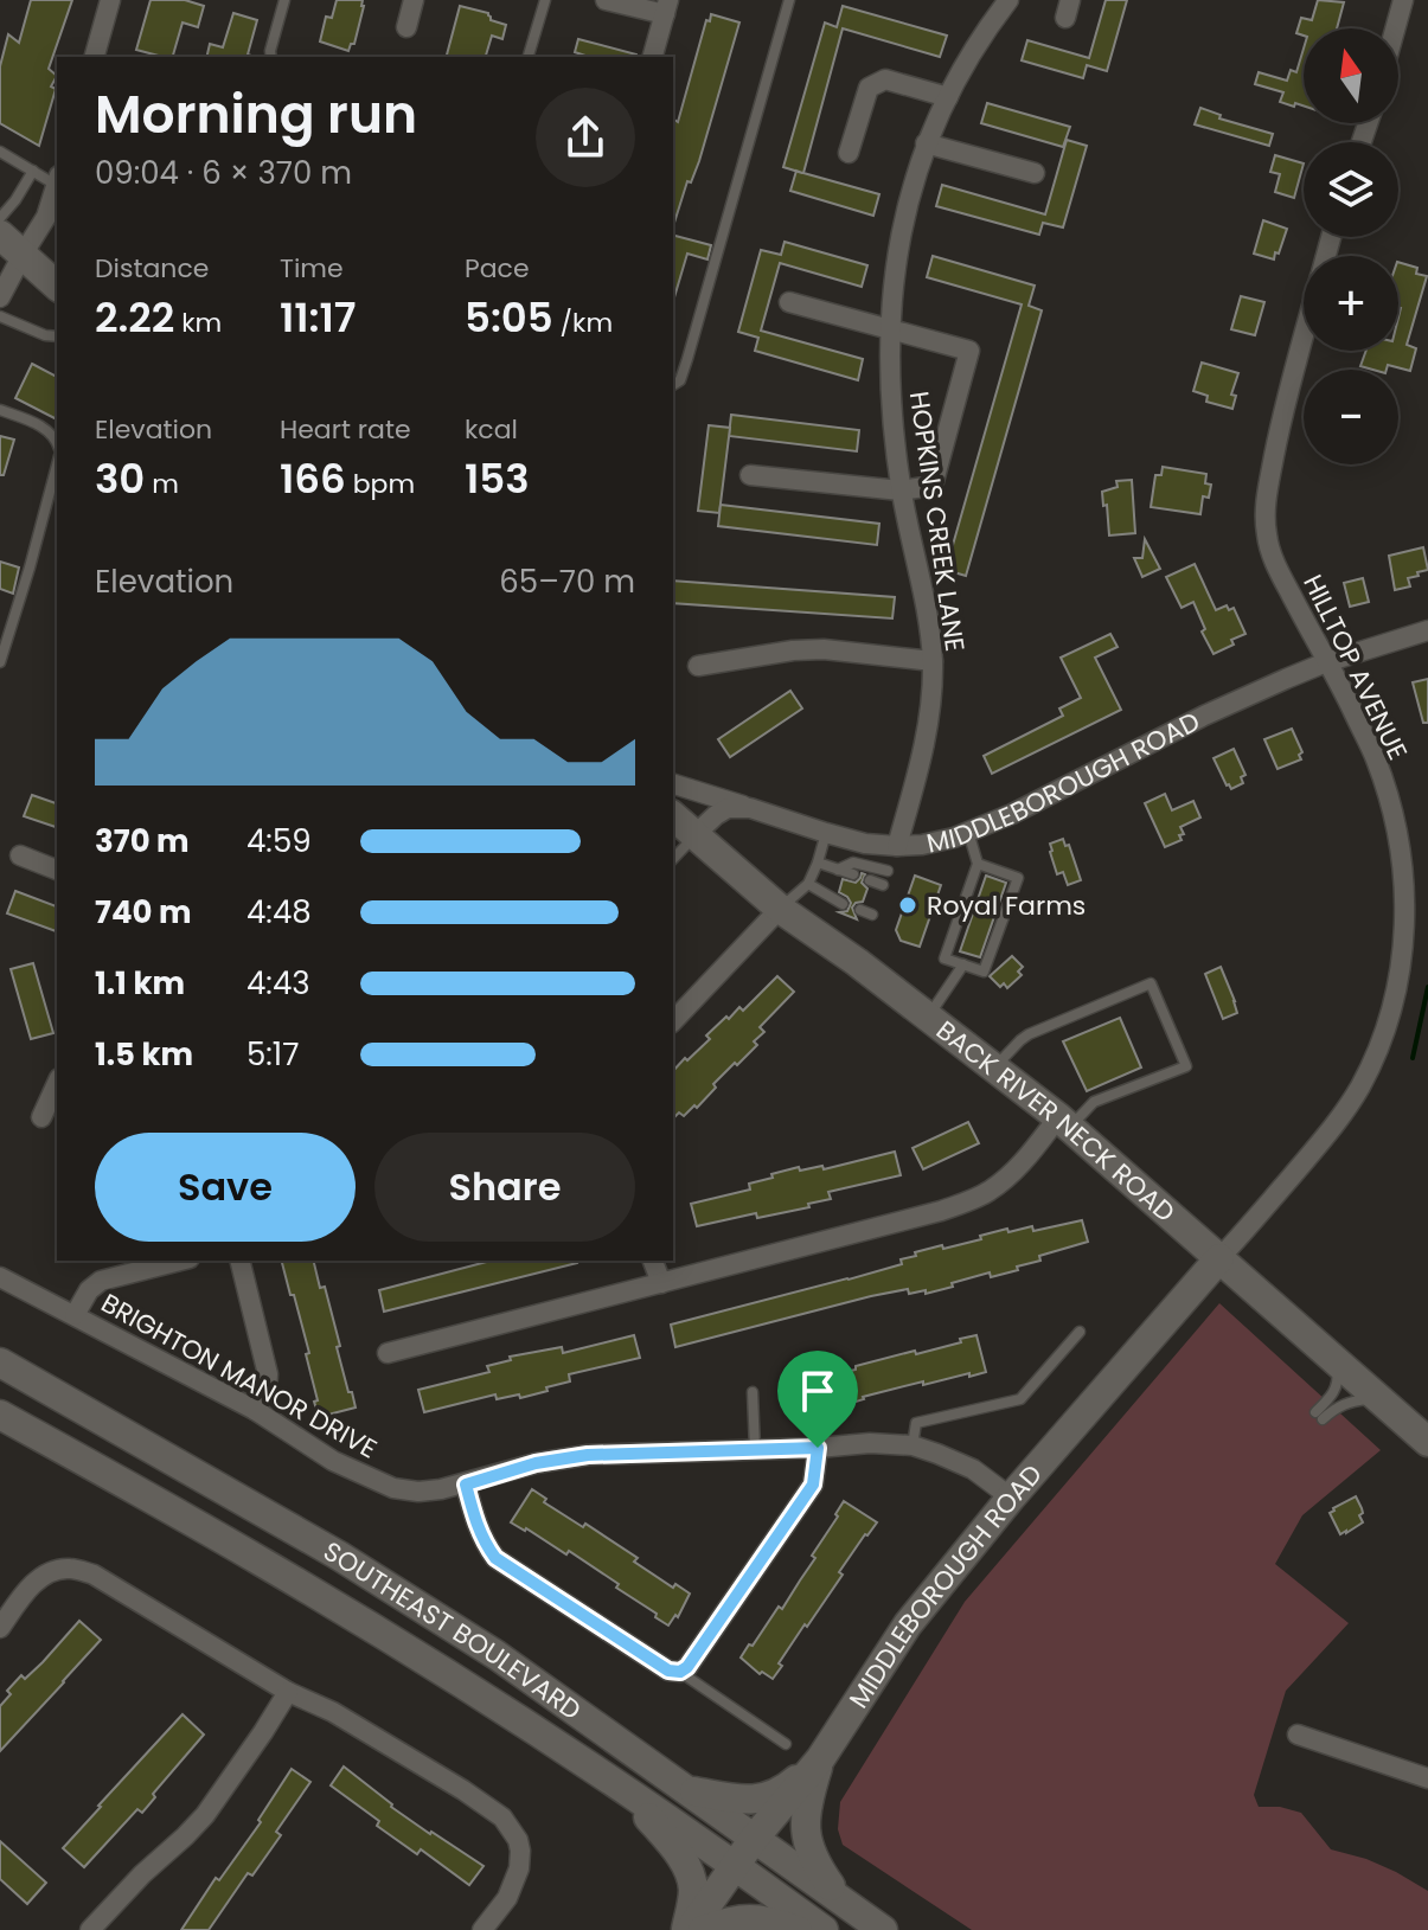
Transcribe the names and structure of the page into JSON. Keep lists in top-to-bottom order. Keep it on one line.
{"streets":{"main road":["MIDDLEBOROUGH ROAD","BACK RIVER NECK ROAD","SOUTHEAST BOULEVARD"],"street":["HOPKINS CREEK LANE","HILLTOP AVENUE","BRIGHTON MANOR DRIVE"]},"crossings":[["HOPKINS CREEK LANE","MIDDLEBOROUGH ROAD"],["HILLTOP AVENUE","MIDDLEBOROUGH ROAD"],["HILLTOP AVENUE","BACK RIVER NECK ROAD"],["MIDDLEBOROUGH ROAD","BACK RIVER NECK ROAD"],["MIDDLEBOROUGH ROAD","BRIGHTON MANOR DRIVE"],["MIDDLEBOROUGH ROAD","SOUTHEAST BOULEVARD"]],"places":["Royal Farms"],"north":"top","page":{"map_buttons":["+","−"],"heading":["Morning run","09:04 · 6 × 370 m"],"stats":[["Distance","2.22 km"],["Time","11:17"],["Pace","5:05 /km"],["Elevation","30 m"],["Heart rate","166 bpm"],["kcal","153"]],"chart":["Elevation","65–70 m"],"list":[{"name":"370 m","note":"4:59"},{"name":"740 m","note":"4:48"},{"name":"1.1 km","note":"4:43"},{"name":"1.5 km","note":"5:17"}],"buttons":["Save","Share"]}}
